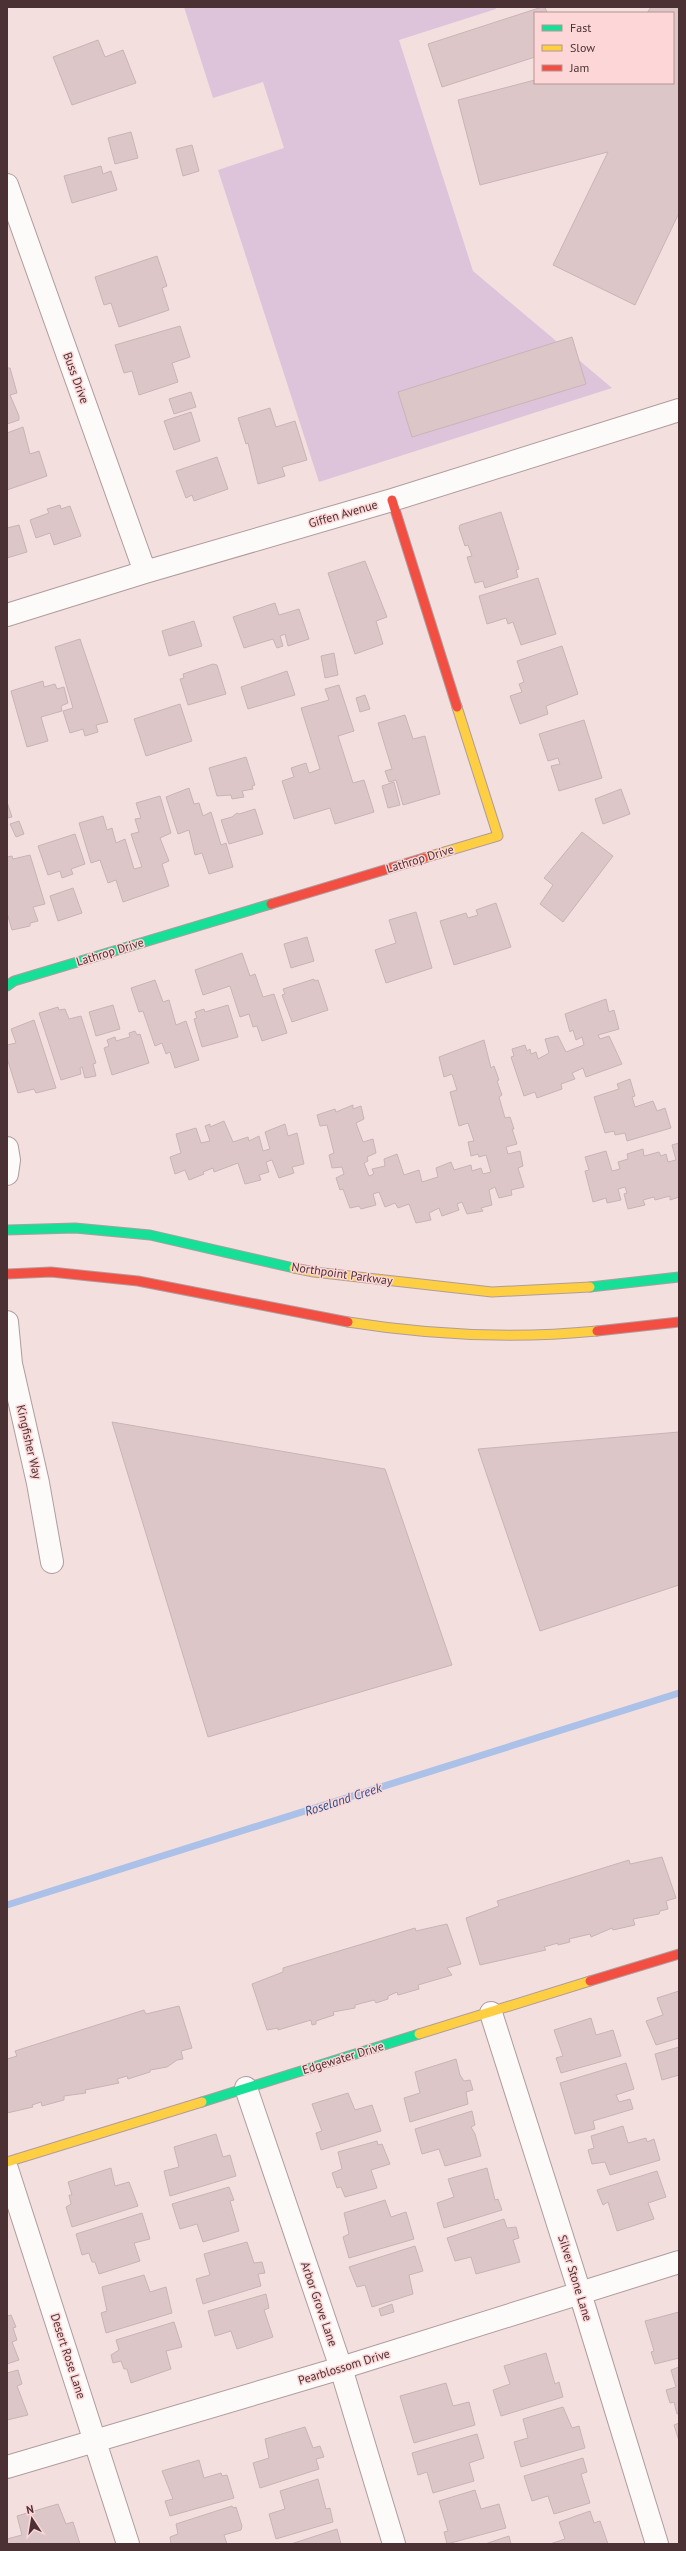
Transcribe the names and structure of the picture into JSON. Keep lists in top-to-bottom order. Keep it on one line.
{"streets":{"street":["Buss Drive","Giffen Avenue","Lathrop Drive","Northpoint Parkway","Kingfisher Way","Edgewater Drive","Silver Stone Lane","Arbor Grove Lane","Desert Rose Lane","Pearblossom Drive"]},"crossings":[["Buss Drive","Giffen Avenue"],["Giffen Avenue","Lathrop Drive"],["Edgewater Drive","Silver Stone Lane"],["Edgewater Drive","Arbor Grove Lane"],["Silver Stone Lane","Pearblossom Drive"],["Arbor Grove Lane","Pearblossom Drive"],["Desert Rose Lane","Pearblossom Drive"]],"water":["Roseland Creek"],"legend":["Fast","Slow","Jam"],"north":"top"}
